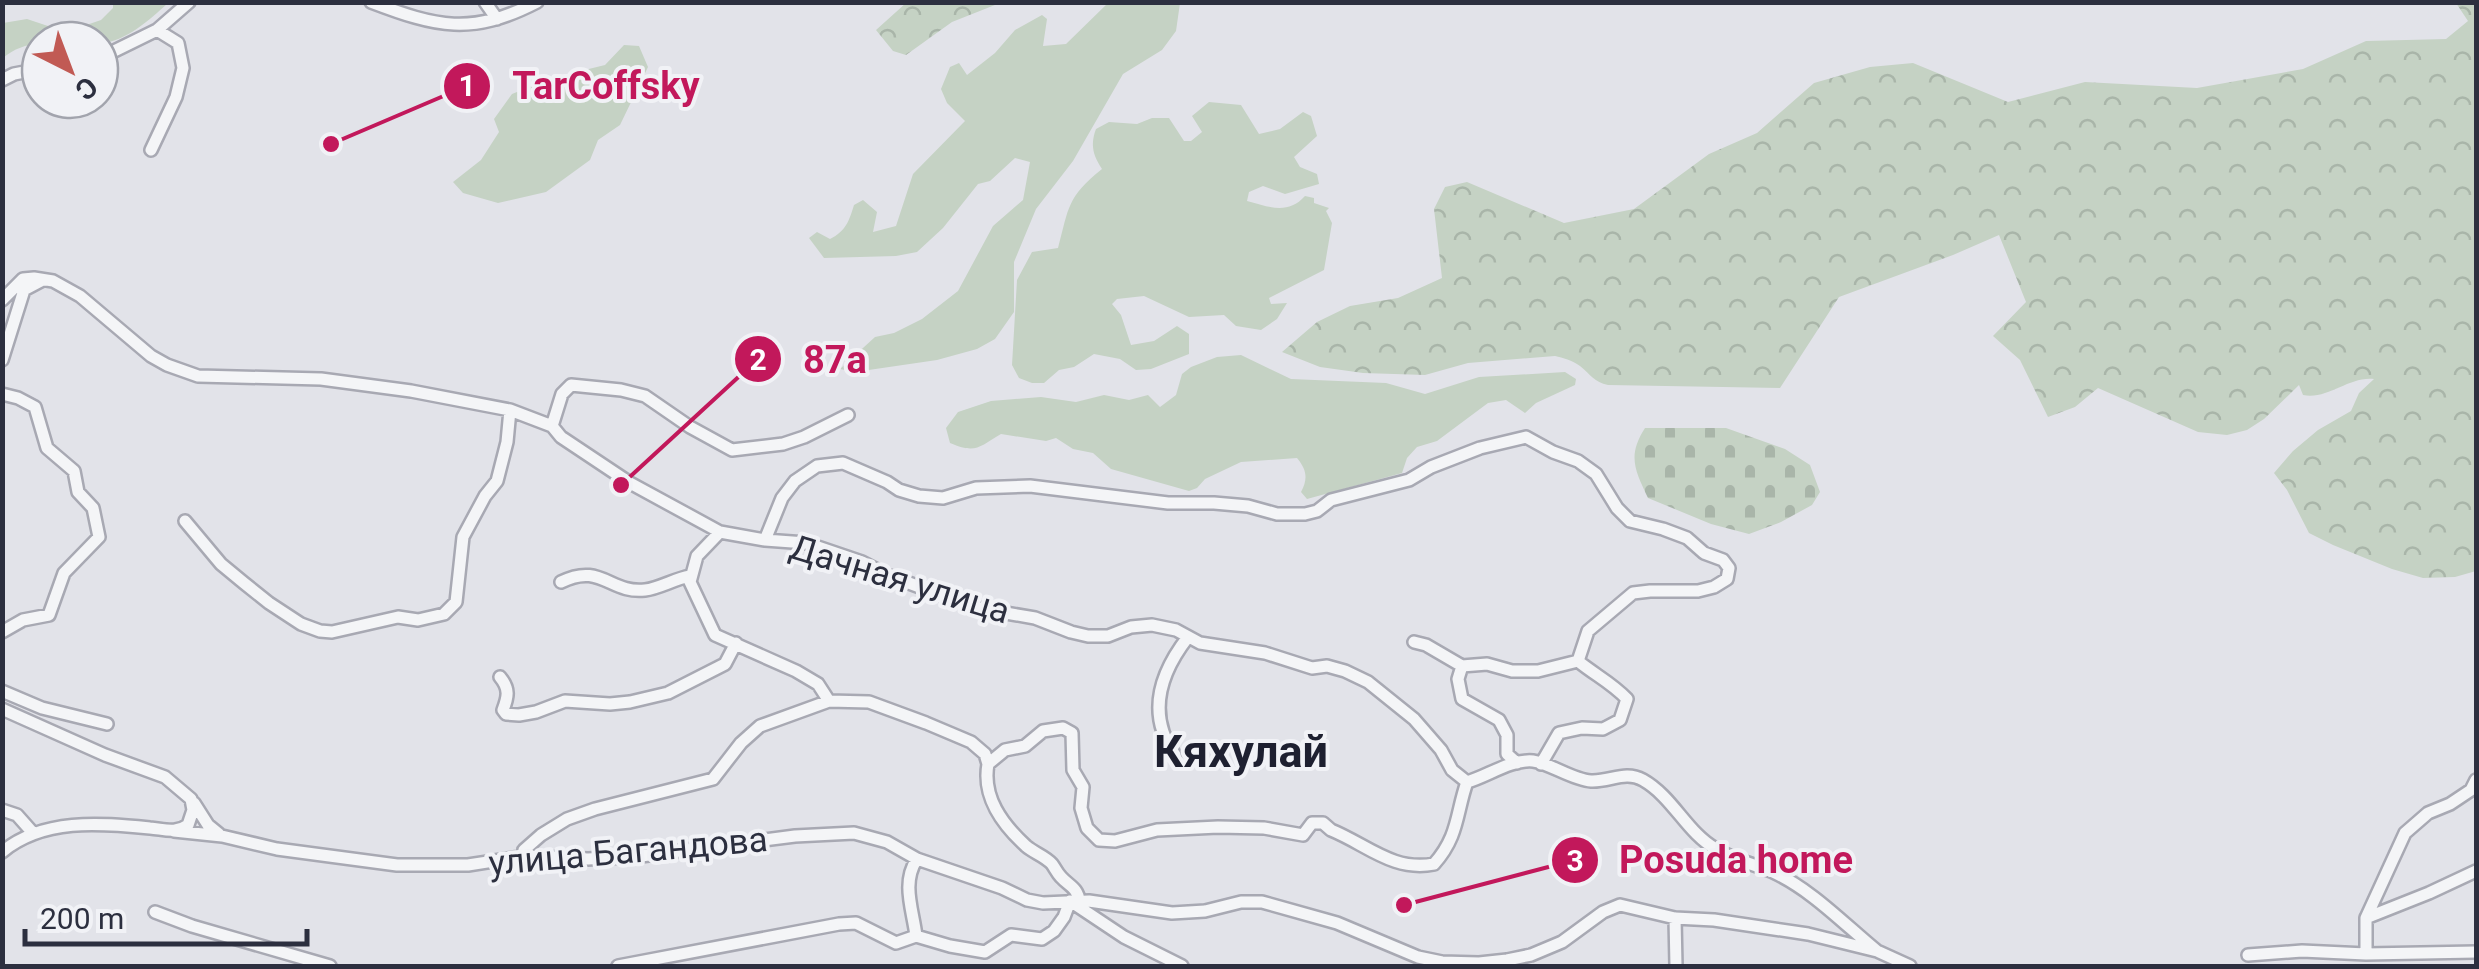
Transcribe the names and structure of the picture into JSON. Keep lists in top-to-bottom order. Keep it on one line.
{"streets":{"street":["Дачная улица","улица Багандова"]},"districts":["Кяхулай"],"places":["TarCoffsky","87а","Posuda home"],"scale_bar":"200 m","north":"bottom right"}
